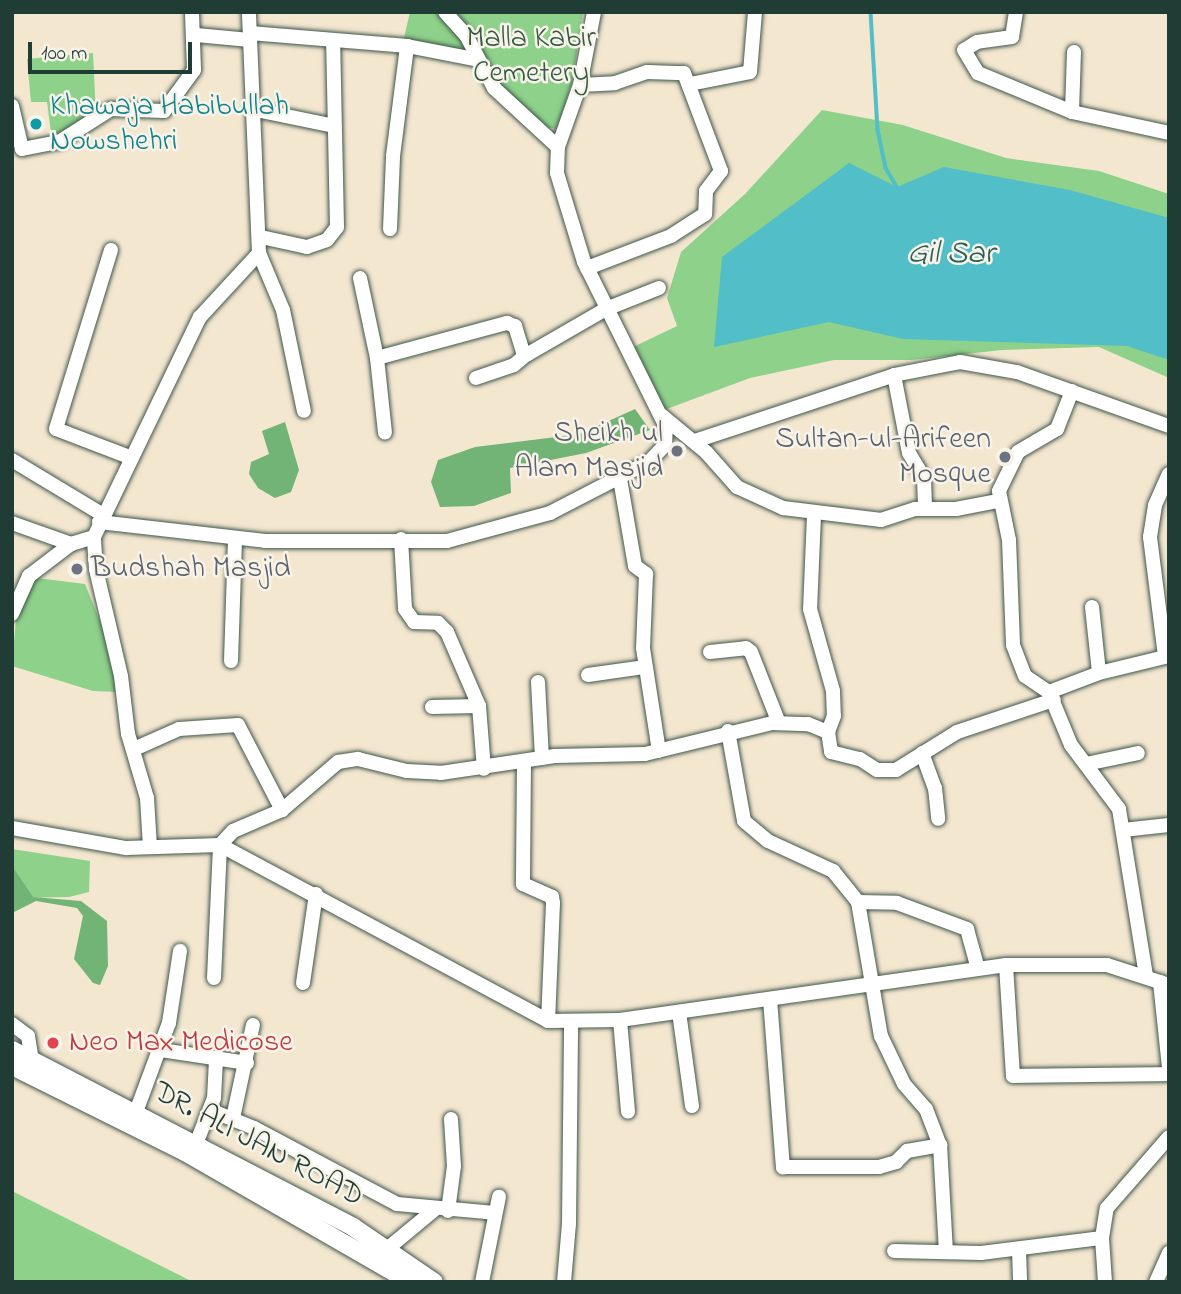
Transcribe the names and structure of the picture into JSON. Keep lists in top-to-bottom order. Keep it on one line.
{"streets":{"main road":["DR. ALI JAN ROAD"]},"water":["Gil Sar"],"parks":["Malla Kabir Cemetery"],"places":["Khawaja Habibullah Nowshehri","Sheikh ul Alam Masjid","Sultan-ul-Arifeen Mosque","Budshah Masjid","Neo Max Medicose"],"scale_bar":"100 m"}
